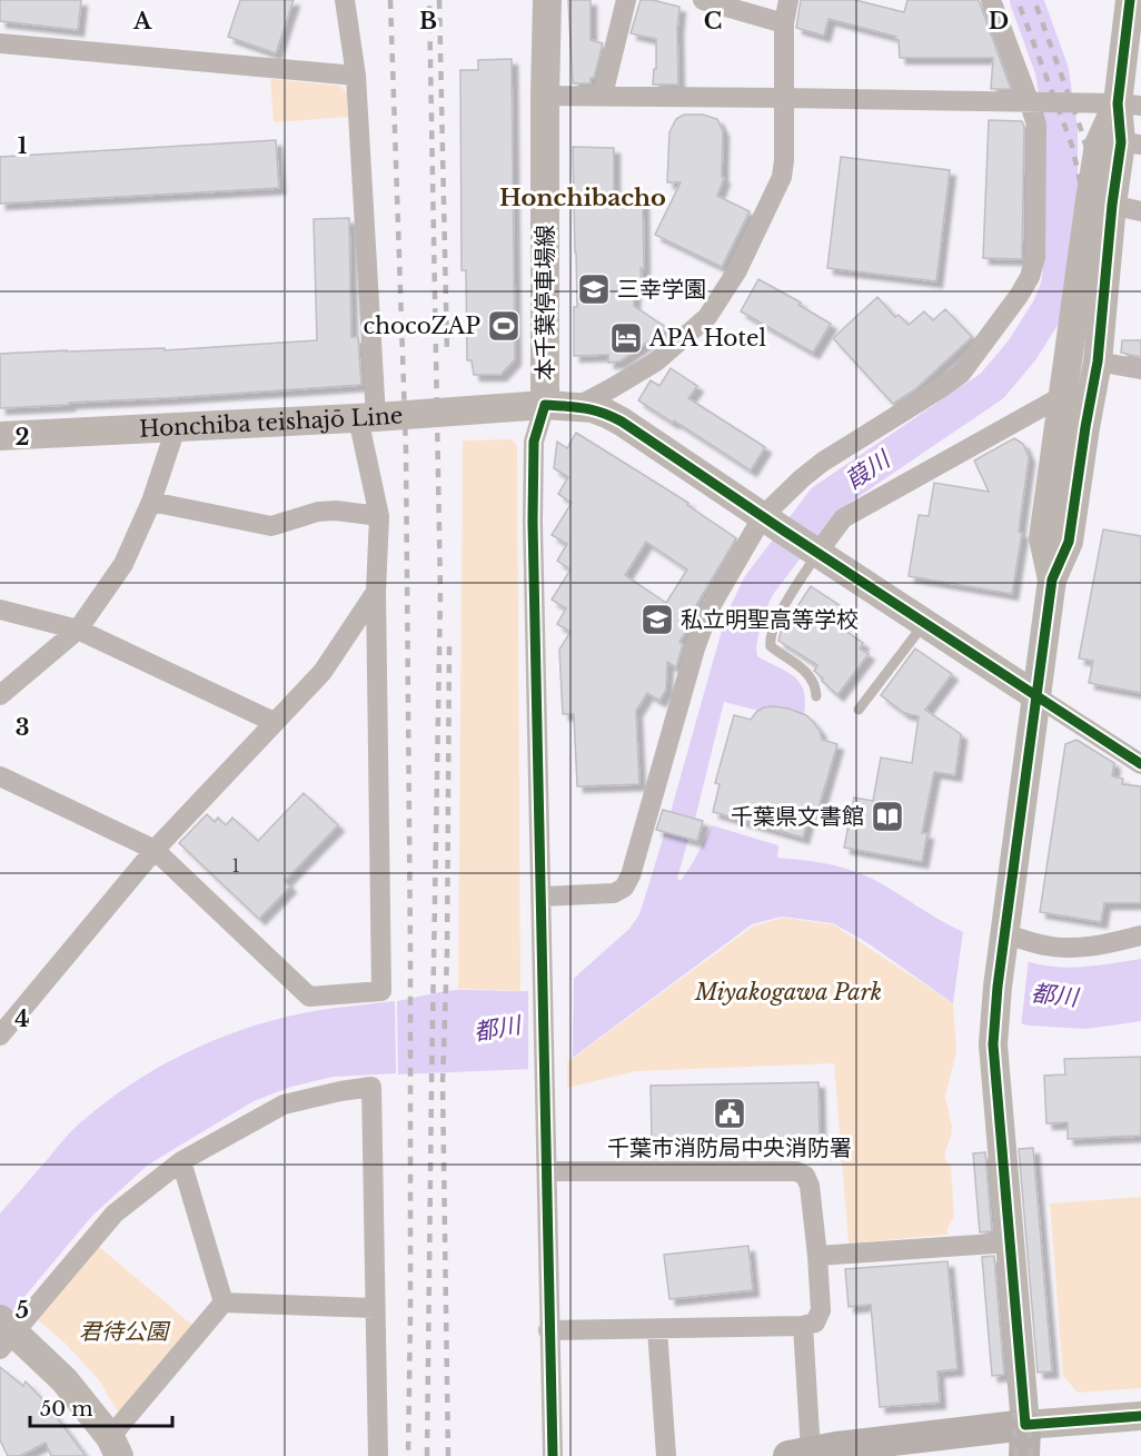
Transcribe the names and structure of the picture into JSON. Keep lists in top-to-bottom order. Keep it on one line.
{"streets":{"street":["本千葉停車場線","Honchiba teishajō Line"]},"crossings":[["本千葉停車場線","Honchiba teishajō Line"]],"districts":["Honchibacho"],"water":["葭川","都川"],"parks":["Miyakogawa Park","君待公園"],"places":{"school or university":["三幸学園","私立明聖高等学校"],"sports":["chocoZAP"],"hotel":["APA Hotel"],"library":["千葉県文書館"],"public building":["千葉市消防局中央消防署"]},"house_numbers":["1"],"scale_bar":"50 m","grid":{"columns":["A","B","C","D"],"rows":["1","2","3","4","5"]}}
